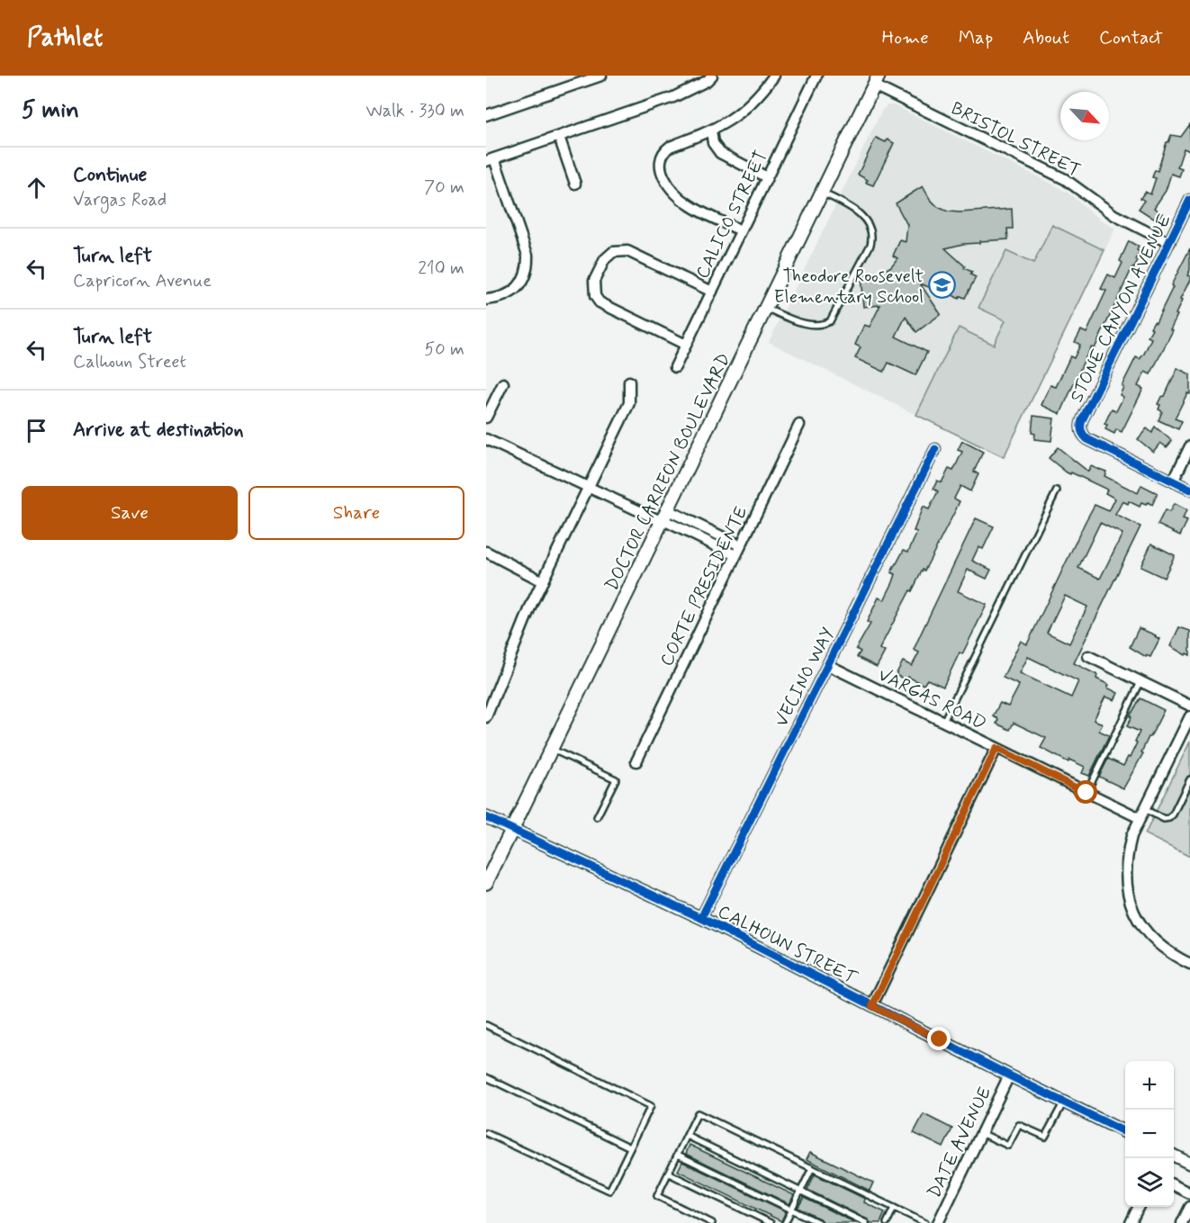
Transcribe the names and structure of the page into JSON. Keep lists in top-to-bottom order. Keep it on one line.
{"streets":{"main road":["DOCTOR CARREON BOULEVARD"],"street":["BRISTOL STREET","CALICO STREET","STONE CANYON AVENUE","CORTE PRESIDENTE","VECINO WAY","VARGAS ROAD","CALHOUN STREET","DATE AVENUE"]},"crossings":[["BRISTOL STREET","STONE CANYON AVENUE"],["BRISTOL STREET","DOCTOR CARREON BOULEVARD"],["DOCTOR CARREON BOULEVARD","CALHOUN STREET"],["VECINO WAY","VARGAS ROAD"],["VECINO WAY","CALHOUN STREET"],["CALHOUN STREET","DATE AVENUE"]],"places":{"school or university":["Theodore Roosevelt Elementary School"]},"north":"bottom right","page":{"header":"Pathlet","nav":["Home","Map","About","Contact"],"heading":["5 min","Walk · 330 m"],"list":[["Continue","Vargas Road","70 m"],["Turn left","Capricorn Avenue","210 m"],["Turn left","Calhoun Street","50 m"],"Arrive at destination"],"buttons":["Save","Share"],"map_buttons":["+","−"]}}
